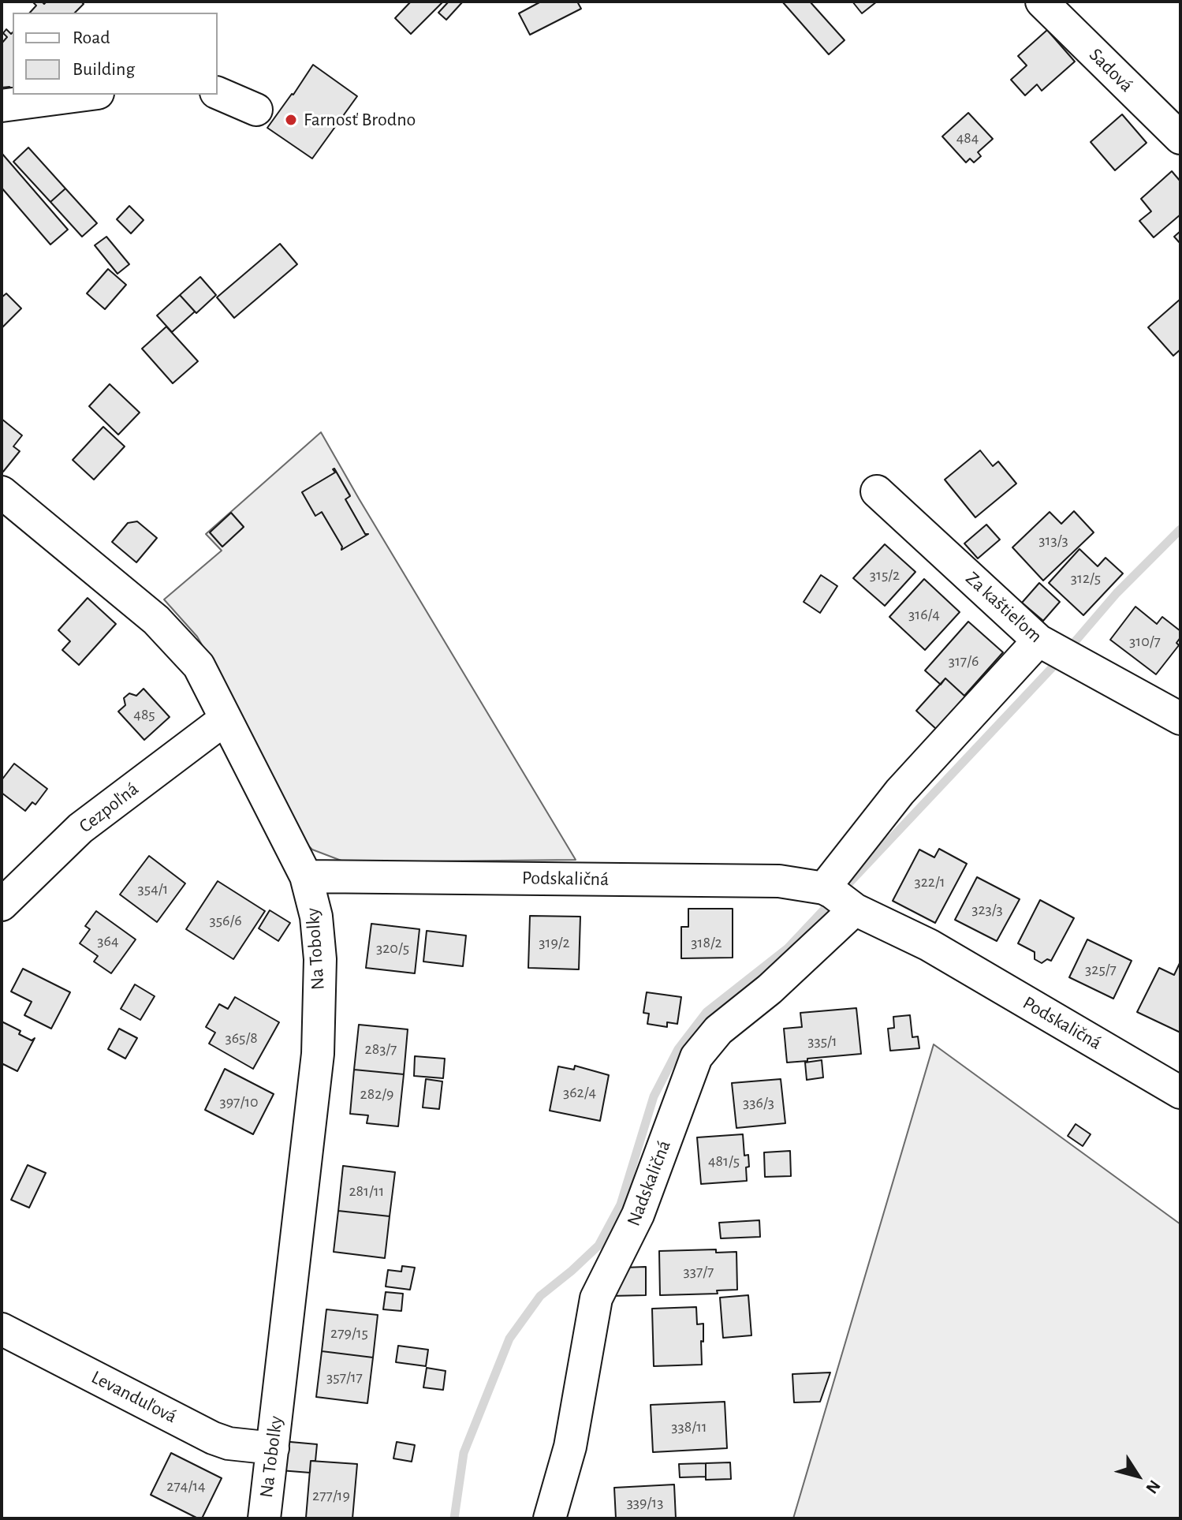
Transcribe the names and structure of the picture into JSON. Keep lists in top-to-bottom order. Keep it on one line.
{"streets":{"street":["Sadová","Za kaštieľom","Cezpoľná","Podskaličná","Na Tobolky","Nadskaličná","Levanduľová"]},"crossings":[["Za kaštieľom","Nadskaličná"],["Cezpoľná","Na Tobolky"],["Podskaličná","Na Tobolky"],["Podskaličná","Nadskaličná"],["Na Tobolky","Levanduľová"]],"places":["Farnosť Brodno"],"house_numbers":["484","313/3","315/2","312/5","316/4","310/7","317/6","485","322/1","354/1","323/3","356/6","364","319/2","318/2","320/5","325/7","365/8","335/1","283/7","362/4","282/9","397/10","336/3","481/5","281/11","337/7","279/15","357/17","338/11","274/14","277/19","339/13"],"legend":["Road","Building"],"north":"bottom right"}
